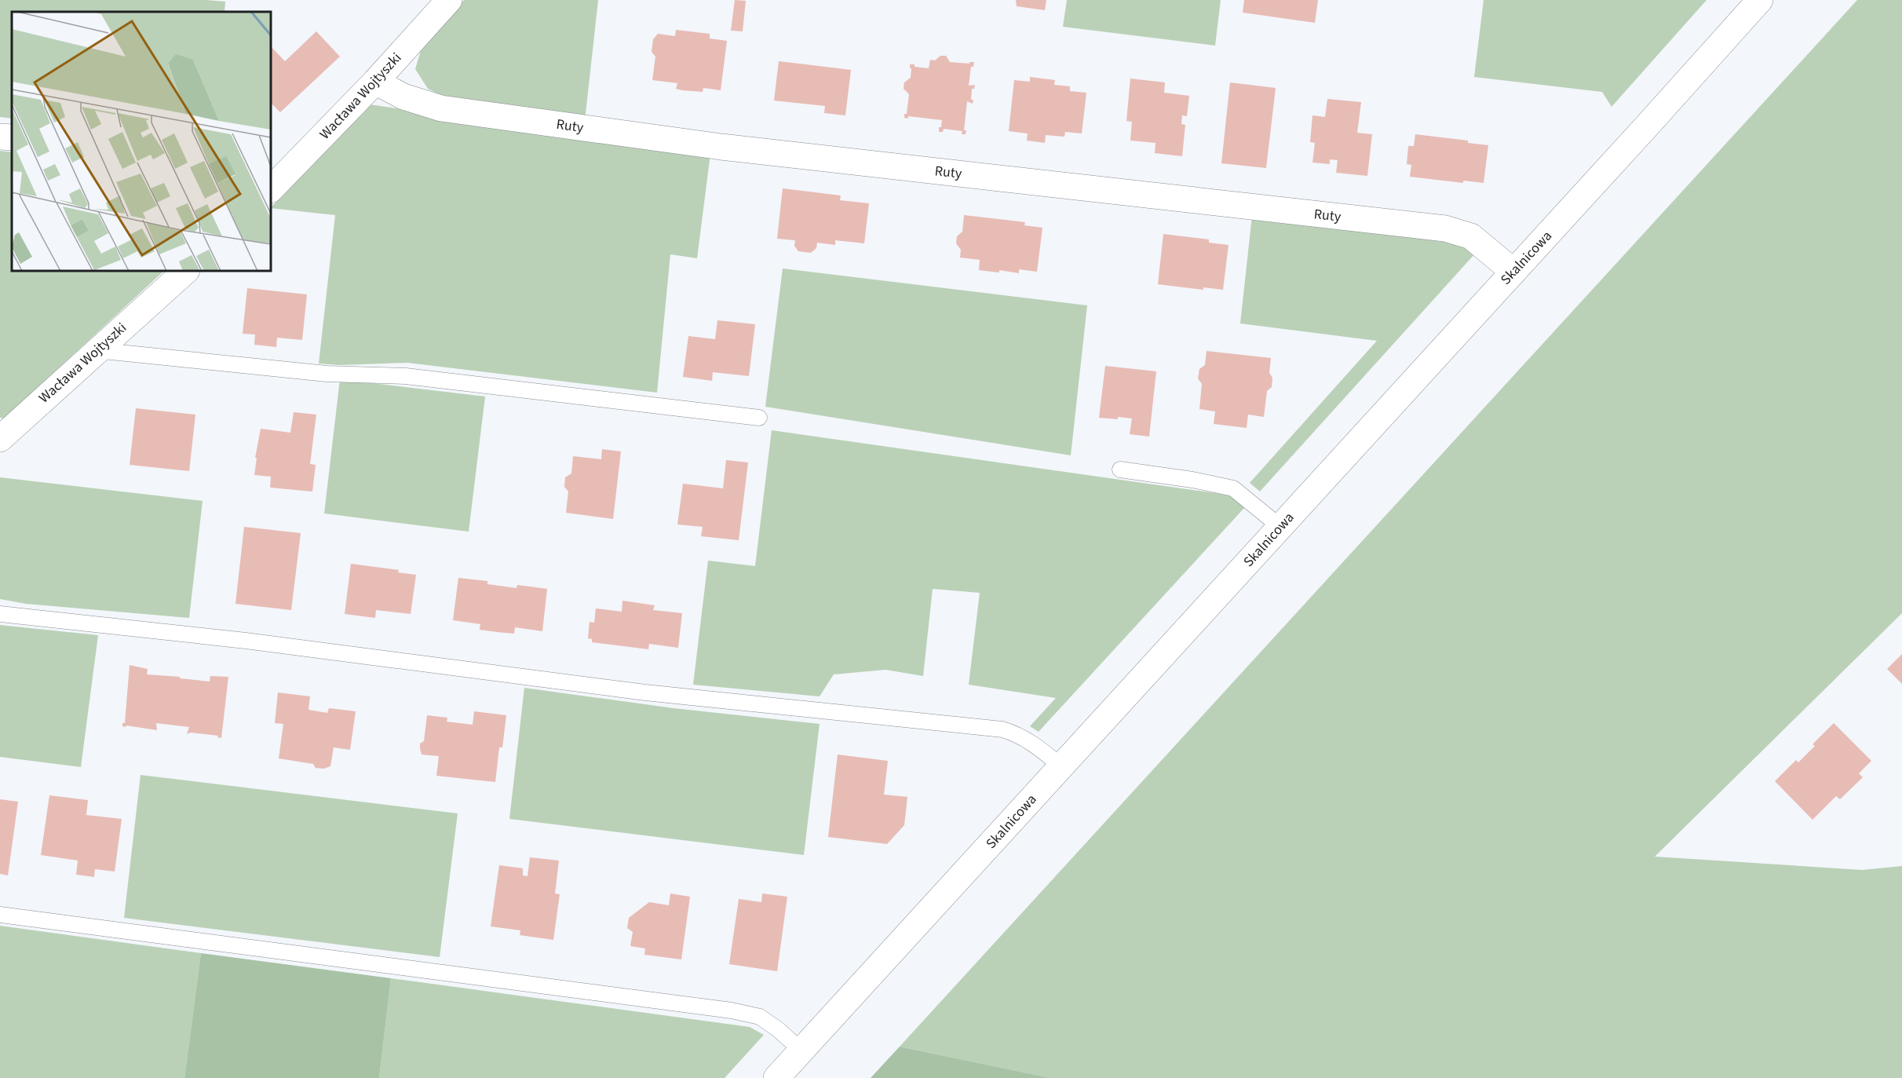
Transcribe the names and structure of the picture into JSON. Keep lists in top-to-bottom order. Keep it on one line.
{"streets":{"street":["Wacława Wojtyszki","Ruty","Skalnicowa"]},"crossings":[["Wacława Wojtyszki","Ruty"],["Ruty","Skalnicowa"]]}
